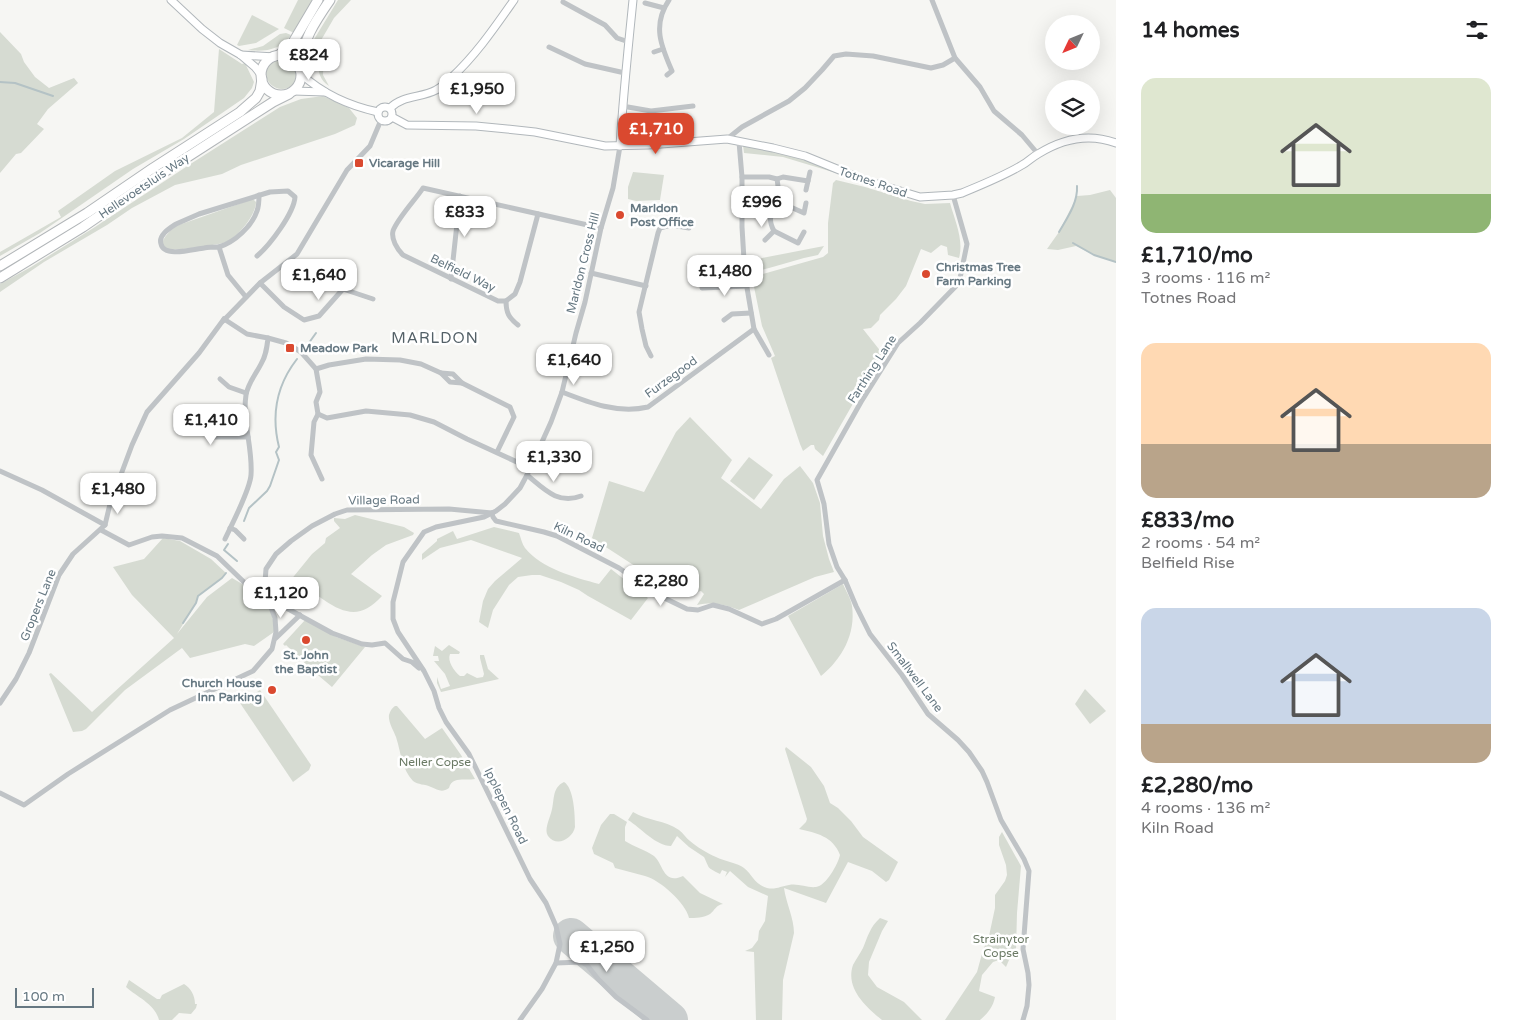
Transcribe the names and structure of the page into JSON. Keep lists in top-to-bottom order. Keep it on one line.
{"streets":{"highway":["Hellevoetsluis Way"],"street":["Totnes Road","Marldon Cross Hill","Belfield Way","Farthing Lane","Furzegood","Village Road","Kiln Road","Gropers Lane","Smallwell Lane","Ipplepen Road"]},"crossings":[["Totnes Road","Marldon Cross Hill"],["Totnes Road","Farthing Lane"],["Marldon Cross Hill","Furzegood"],["Marldon Cross Hill","Village Road"],["Marldon Cross Hill","Kiln Road"],["Marldon Cross Hill","Ipplepen Road"],["Farthing Lane","Smallwell Lane"],["Village Road","Kiln Road"],["Village Road","Ipplepen Road"],["Kiln Road","Smallwell Lane"],["Kiln Road","Ipplepen Road"]],"districts":["MARLDON"],"parks":["Neller Copse","Strainytor Copse"],"places":{"transit":["Vicarage Hill","Meadow Park"],"other":["Marldon Post Office","Christmas Tree Farm Parking","St. John the Baptist","Church House Inn Parking"]},"scale_bar":"100 m","north":"bottom left","page":{"heading":"14 homes","price":["£824","£1,950","£1,710","£996","£833","£1,480","£1,640","£1,640","£1,410","£1,330","£1,480","£2,280","£1,120","£1,250"],"list":[{"name":"£1,710/mo","note":"3 rooms · 116 m² · Totnes Road"},{"name":"£833/mo","note":"2 rooms · 54 m² · Belfield Rise"},{"name":"£2,280/mo","note":"4 rooms · 136 m² · Kiln Road"}],"scale":"100 m"}}
